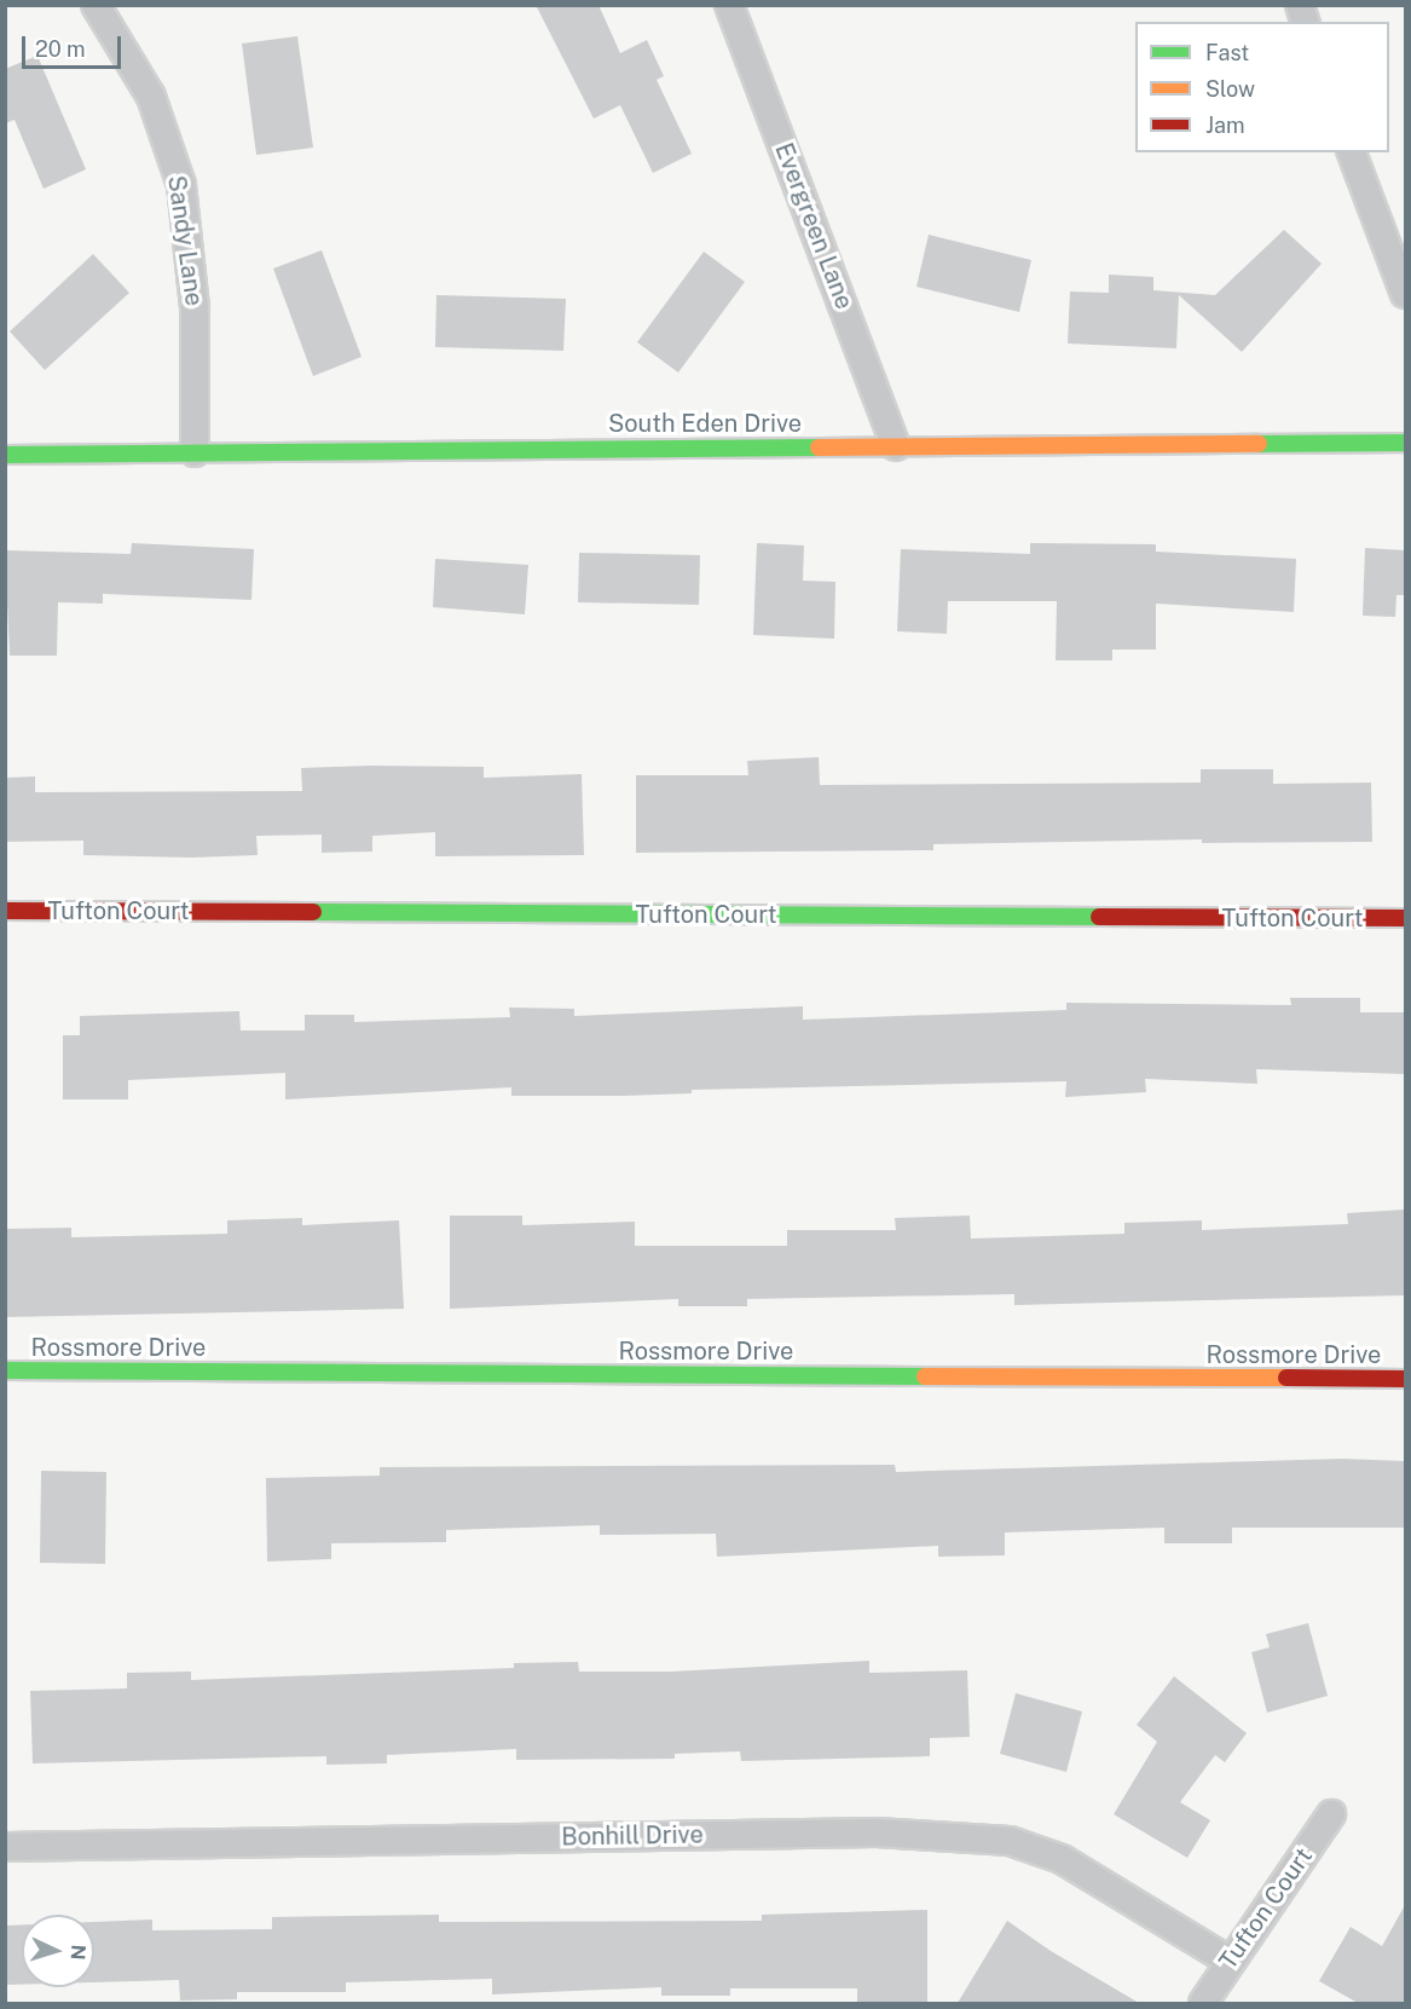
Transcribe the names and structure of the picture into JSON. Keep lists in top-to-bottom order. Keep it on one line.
{"streets":{"street":["Evergreen Lane","Sandy Lane","South Eden Drive","Tufton Court","Rossmore Drive","Bonhill Drive"]},"crossings":[["Evergreen Lane","South Eden Drive"],["Sandy Lane","South Eden Drive"],["Tufton Court","Bonhill Drive"]],"legend":["Fast","Slow","Jam"],"scale_bar":"20 m","north":"right"}
